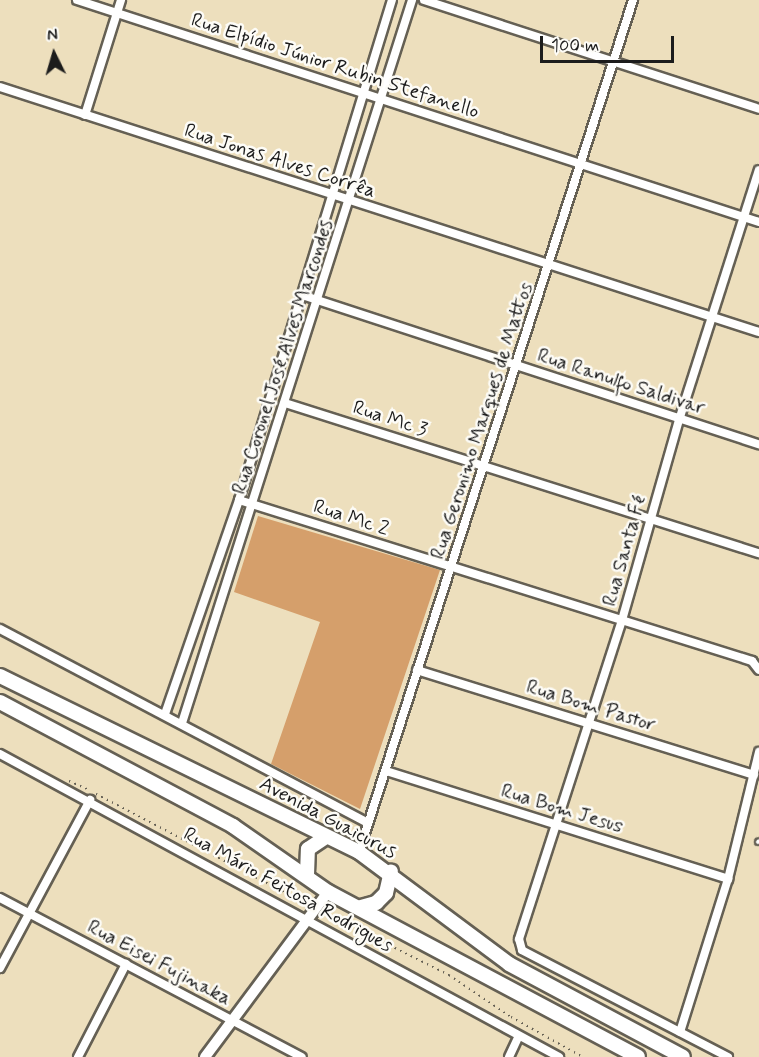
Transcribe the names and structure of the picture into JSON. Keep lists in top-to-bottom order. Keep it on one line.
{"streets":{"main road":["Avenida Guaicurus"],"street":["Rua Elpídio Júnior Rubin Stefanello","Rua Jonas Alves Corrêa","Rua Coronel José Alves Marcondes","Rua Ranulfo Saldivar","Rua Mc 3","Rua Geronimo Marques de Mattos","Rua Mc 2","Rua Santa Fé","Rua Bom Pastor","Rua Bom Jesus","Rua Mário Feitosa Rodrigues","Rua Eisei Fujinaka"]},"crossings":[["Rua Elpídio Júnior Rubin Stefanello","Rua Coronel José Alves Marcondes"],["Rua Elpídio Júnior Rubin Stefanello","Rua Geronimo Marques de Mattos"],["Rua Elpídio Júnior Rubin Stefanello","Rua Santa Fé"],["Rua Jonas Alves Corrêa","Rua Coronel José Alves Marcondes"],["Rua Jonas Alves Corrêa","Rua Geronimo Marques de Mattos"],["Rua Jonas Alves Corrêa","Rua Santa Fé"],["Rua Coronel José Alves Marcondes","Rua Ranulfo Saldivar"],["Rua Coronel José Alves Marcondes","Rua Mc 3"],["Rua Coronel José Alves Marcondes","Rua Mc 2"],["Rua Ranulfo Saldivar","Rua Geronimo Marques de Mattos"],["Rua Ranulfo Saldivar","Rua Santa Fé"],["Rua Mc 3","Rua Geronimo Marques de Mattos"],["Rua Mc 3","Rua Santa Fé"],["Rua Geronimo Marques de Mattos","Rua Mc 2"],["Rua Geronimo Marques de Mattos","Rua Bom Pastor"],["Rua Geronimo Marques de Mattos","Rua Bom Jesus"],["Rua Geronimo Marques de Mattos","Avenida Guaicurus"],["Rua Mc 2","Rua Santa Fé"],["Rua Santa Fé","Rua Bom Pastor"],["Rua Santa Fé","Rua Bom Jesus"]],"scale_bar":"100 m","north":"top"}
